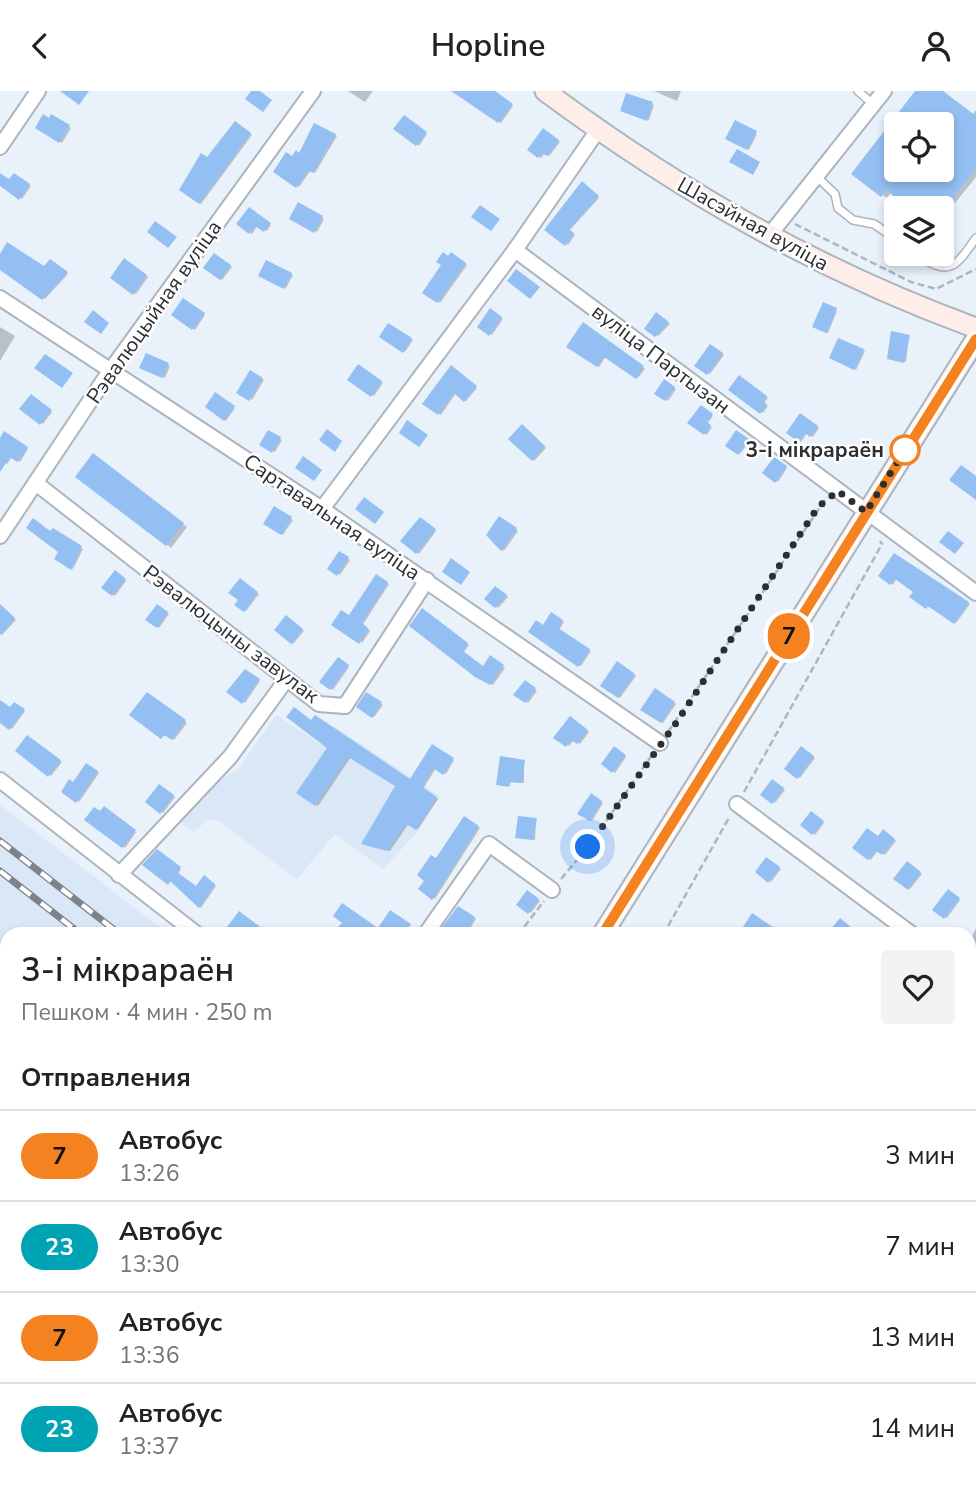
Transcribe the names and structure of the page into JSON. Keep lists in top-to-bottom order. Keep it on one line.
{"streets":{"main road":["Шасэйная вуліца"],"street":["Рэвалюцыйная вуліца","вуліца Партызан","Сартавальная вуліца","Рэвалюцыны завулак"]},"crossings":[["Рэвалюцыйная вуліца","Сартавальная вуліца"],["Рэвалюцыйная вуліца","Рэвалюцыны завулак"],["Сартавальная вуліца","Рэвалюцыны завулак"]],"places":["3-і мікрараён"],"lines":["bus line 7"],"page":{"header":"Hopline","on_map":"7","heading":[["3-і мікрараён","Пешком · 4 мин · 250 m"],"Отправления"],"list":[{"mark":"7","name":"Автобус","note":"13:26","value":"3 мин"},{"mark":"23","name":"Автобус","note":"13:30","value":"7 мин"},{"mark":"7","name":"Автобус","note":"13:36","value":"13 мин"},{"mark":"23","name":"Автобус","note":"13:37","value":"14 мин"}]}}
